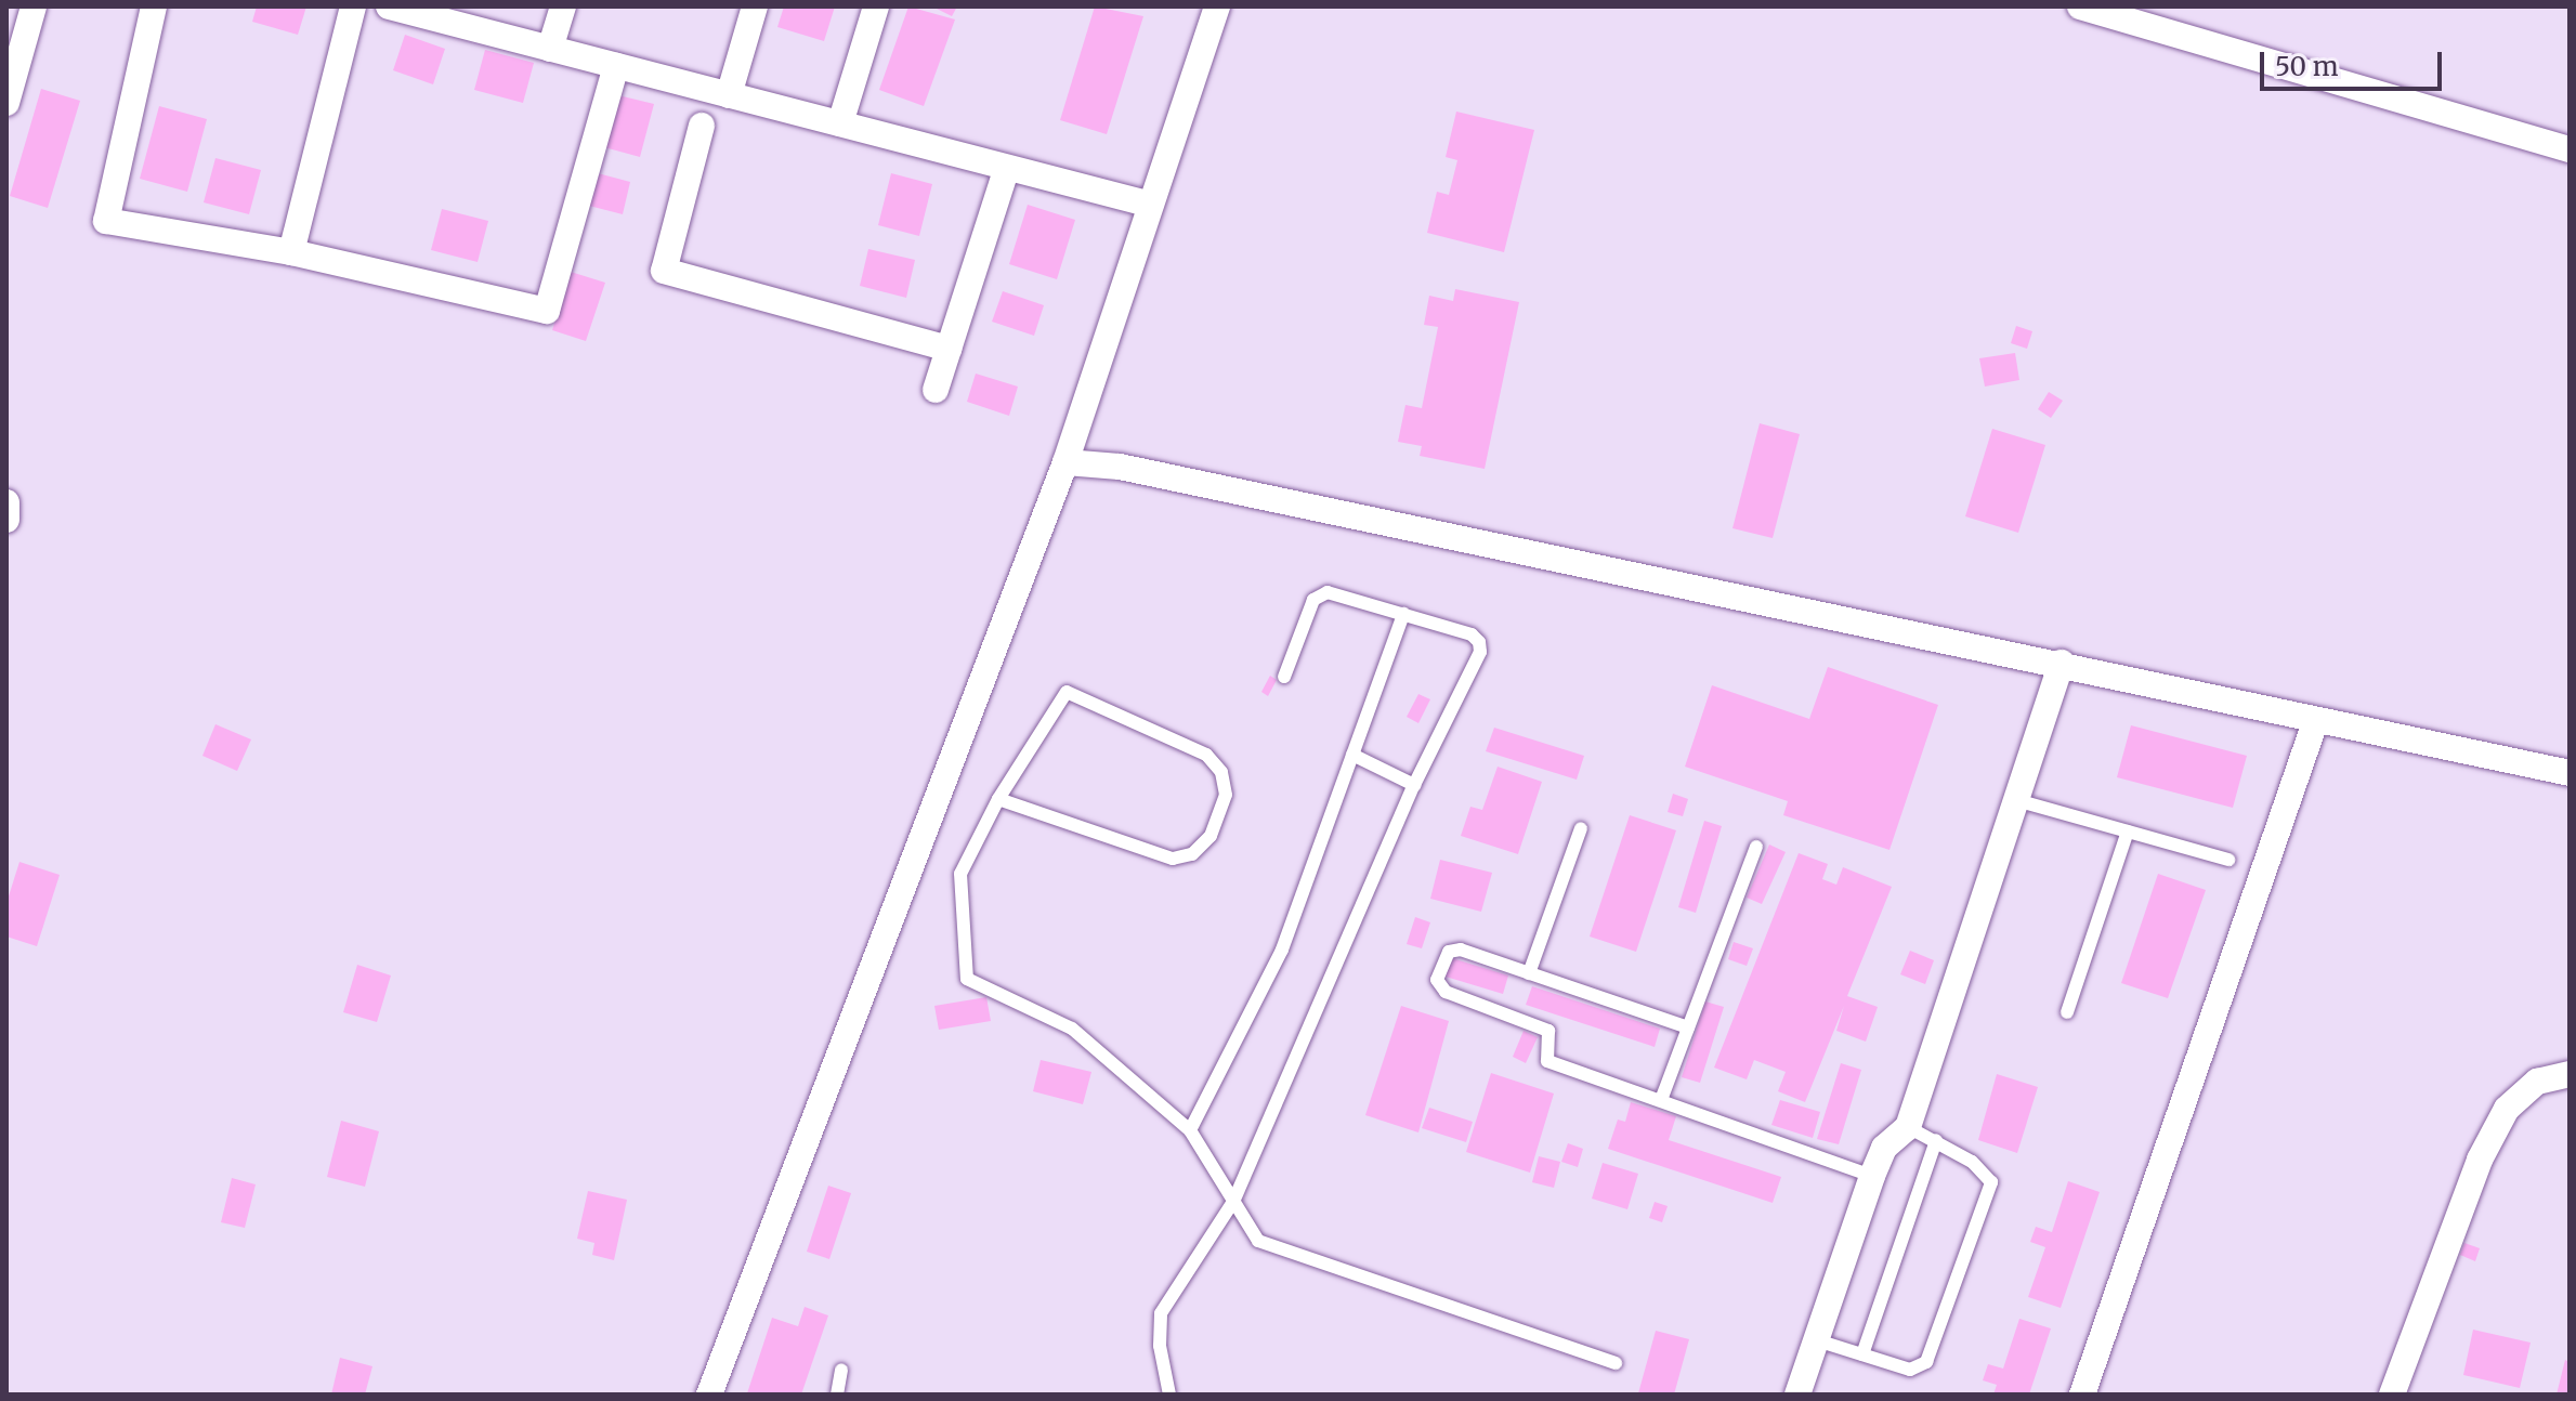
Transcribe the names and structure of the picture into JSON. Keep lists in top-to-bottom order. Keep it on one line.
{"scale_bar":"50 m"}
